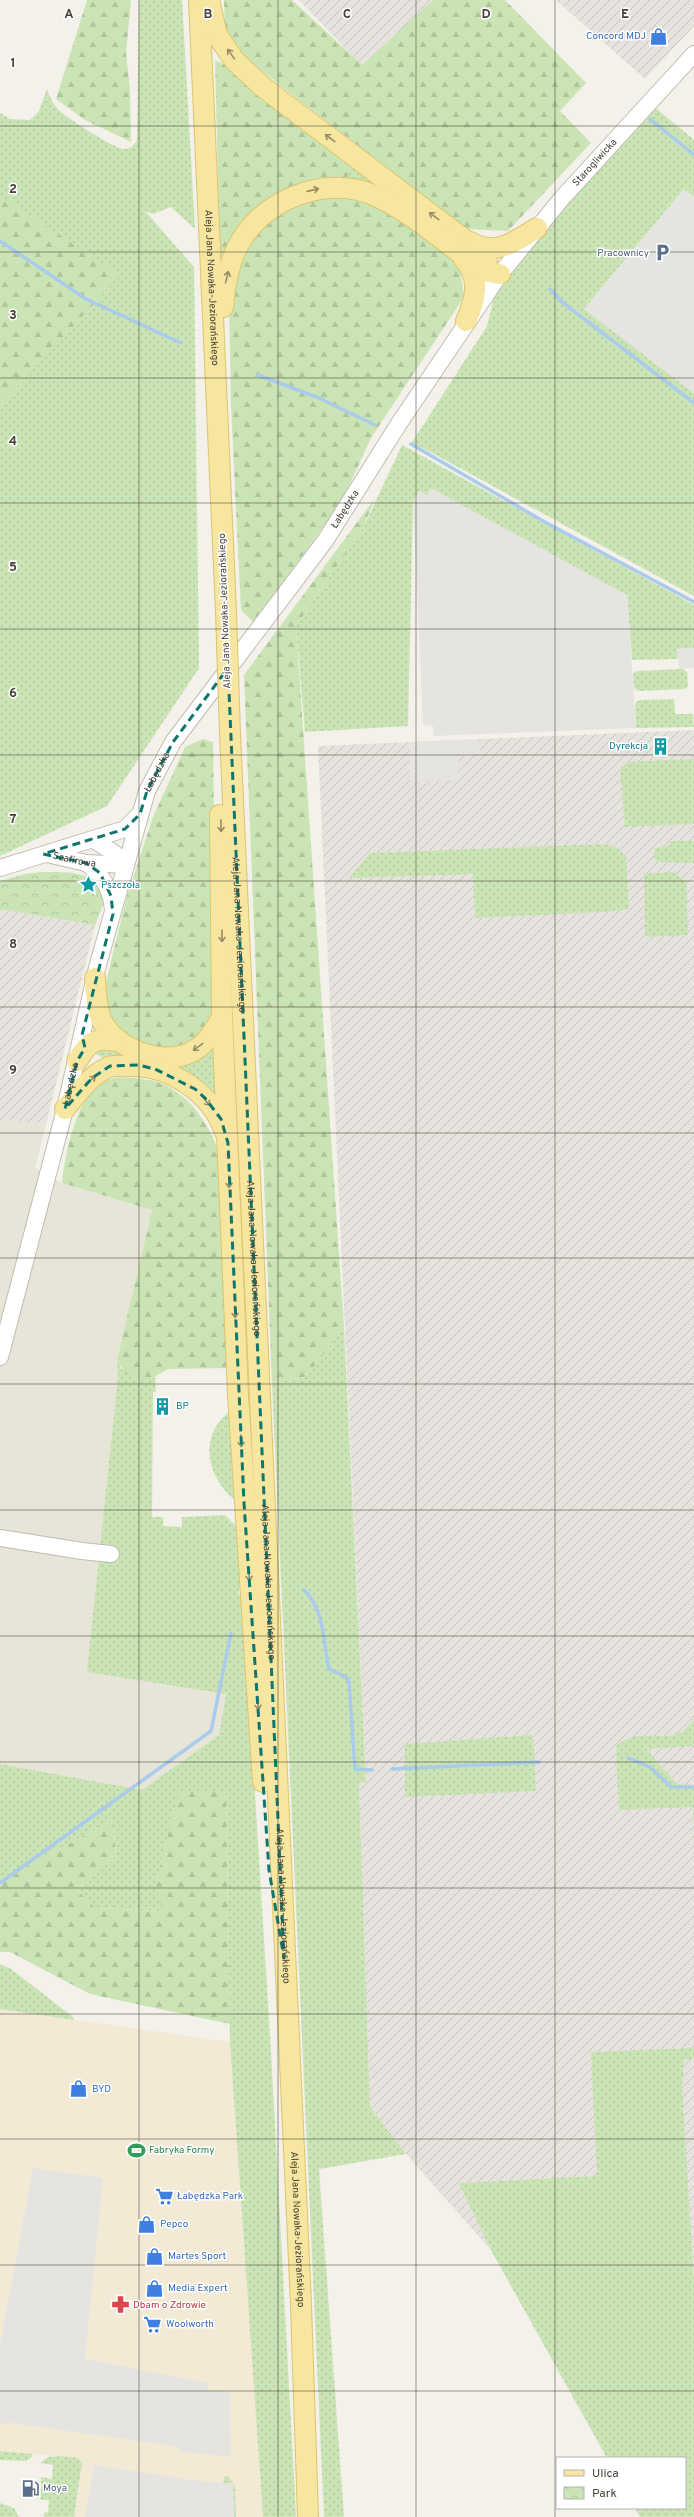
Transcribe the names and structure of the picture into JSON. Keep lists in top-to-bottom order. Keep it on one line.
{"streets":{"main road":["Aleja Jana Nowaka-Jeziorańskiego"],"street":["Starogliwicka","Łabędzka","Szafirowa"]},"crossings":[["Starogliwicka","Łabędzka"],["Łabędzka","Szafirowa"]],"places":{"shop":["Concord MDJ","BYD","Pepco","Martes Sport","Media Expert"],"parking":["Pracownicy"],"building":["Dyrekcja","BP"],"place":["Pszczoła"],"sports":["Fabryka Formy"],"supermarket":["Łabędzka Park","Woolworth"],"pharmacy":["Dbam o Zdrowie"],"fuel station":["Moya"]},"legend":["Ulica","Park"],"grid":{"columns":["A","B","C","D","E"],"rows":["1","2","3","4","5","6","7","8","9"]}}
